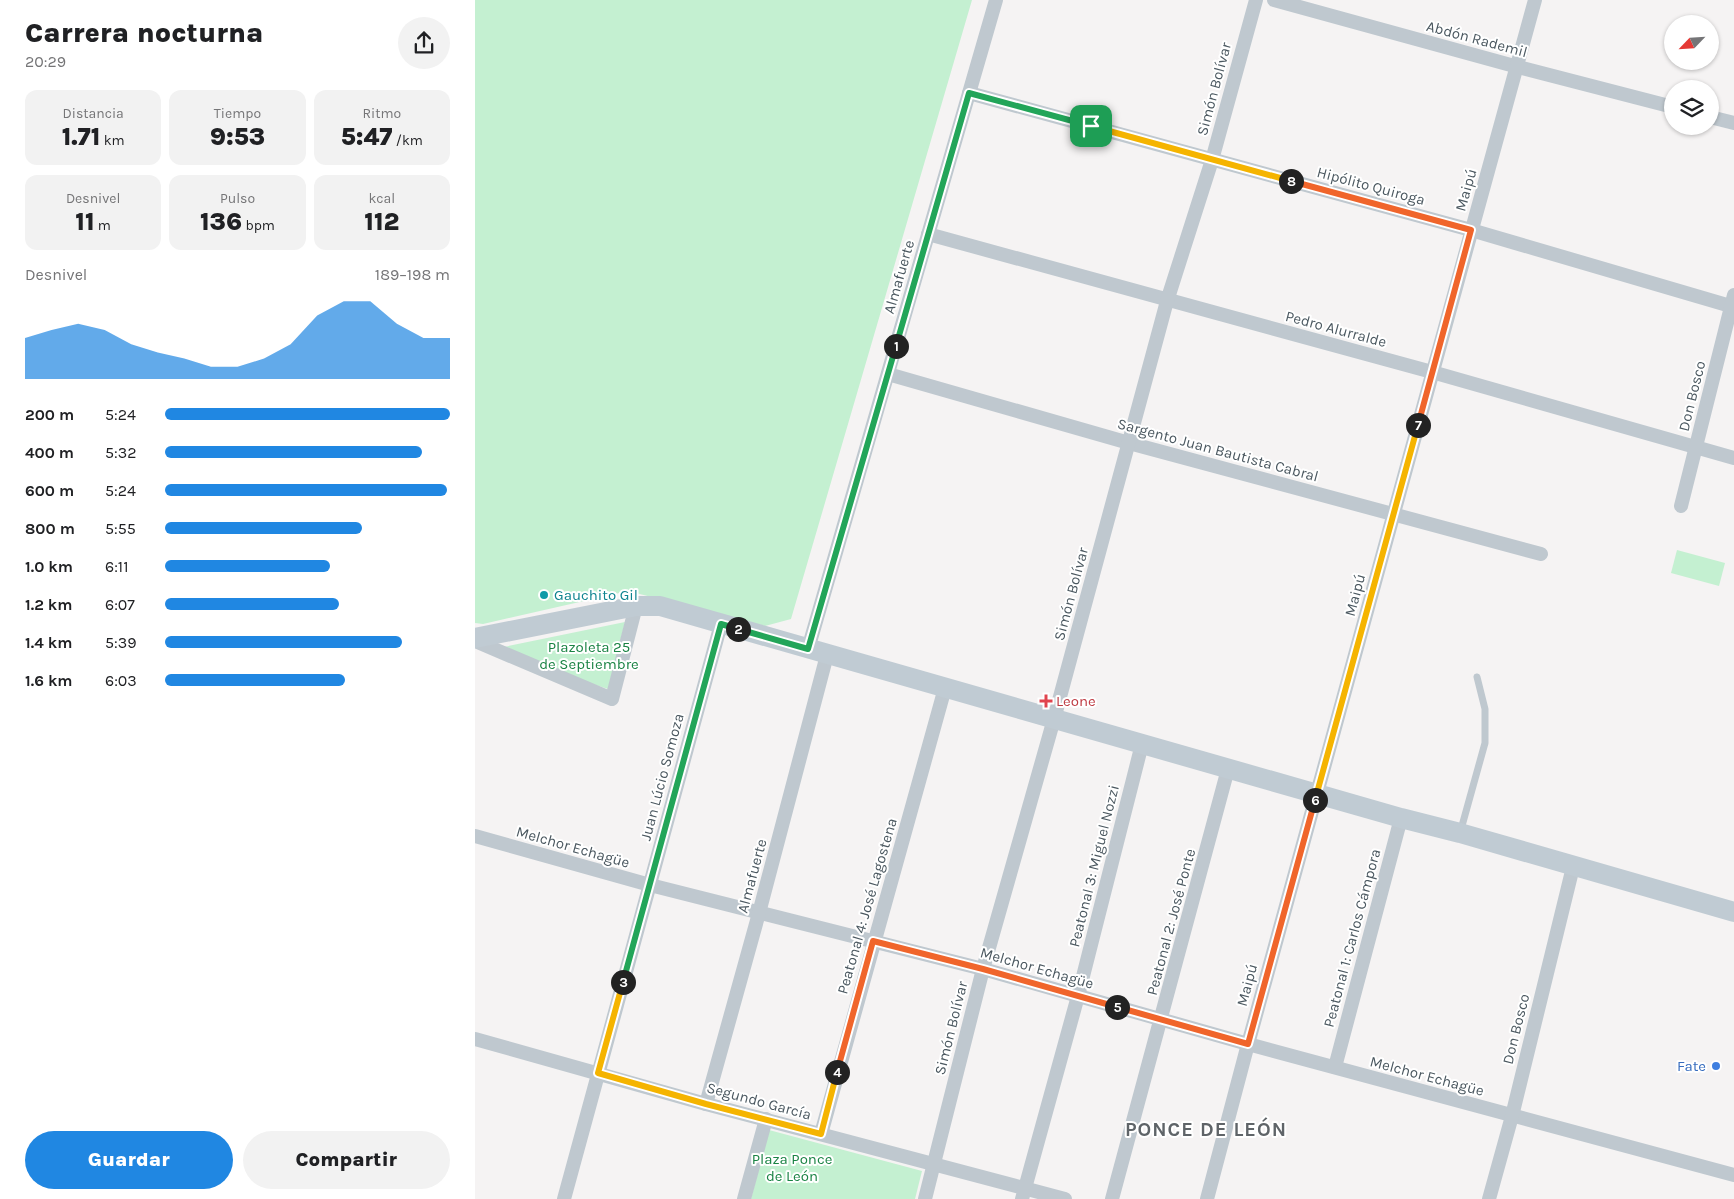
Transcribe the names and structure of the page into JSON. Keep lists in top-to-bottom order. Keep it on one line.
{"streets":{"street":["Abdón Rademil","Simón Bolívar","Hipólito Quiroga","Maipú","Almafuerte","Pedro Alurralde","Don Bosco","Sargento Juan Bautista Cabral","Juan Lúcio Somoza","Melchor Echagüe","Peatonal 3: Miguel Nozzi","Peatonal 4: José Lagostena","Peatonal 2: José Ponte","Peatonal 1: Carlos Cámpora","Segundo García"]},"crossings":[["Abdón Rademil","Maipú"],["Simón Bolívar","Hipólito Quiroga"],["Simón Bolívar","Pedro Alurralde"],["Simón Bolívar","Sargento Juan Bautista Cabral"],["Simón Bolívar","Melchor Echagüe"],["Simón Bolívar","Segundo García"],["Hipólito Quiroga","Maipú"],["Hipólito Quiroga","Almafuerte"],["Hipólito Quiroga","Don Bosco"],["Maipú","Pedro Alurralde"],["Maipú","Sargento Juan Bautista Cabral"],["Maipú","Melchor Echagüe"],["Almafuerte","Pedro Alurralde"],["Almafuerte","Sargento Juan Bautista Cabral"],["Almafuerte","Melchor Echagüe"],["Almafuerte","Segundo García"],["Pedro Alurralde","Don Bosco"],["Don Bosco","Melchor Echagüe"],["Juan Lúcio Somoza","Melchor Echagüe"],["Juan Lúcio Somoza","Segundo García"],["Melchor Echagüe","Peatonal 3: Miguel Nozzi"],["Melchor Echagüe","Peatonal 4: José Lagostena"],["Melchor Echagüe","Peatonal 2: José Ponte"],["Melchor Echagüe","Peatonal 1: Carlos Cámpora"],["Peatonal 3: Miguel Nozzi","Segundo García"],["Peatonal 4: José Lagostena","Segundo García"]],"districts":["PONCE DE LEÓN"],"parks":["Plazoleta 25 de Septiembre","Plaza Ponce de León"],"places":{"other":["Gauchito Gil","Fate"],"health":["Leone"]},"north":"bottom left","page":{"heading":["Carrera nocturna","20:29"],"stats":[["Distancia","1.71 km"],["Tiempo","9:53"],["Ritmo","5:47 /km"],["Desnivel","11 m"],["Pulso","136 bpm"],["kcal","112"]],"pins":["8","1","7","2","6","3","5","4"],"chart":["Desnivel","189–198 m"],"list":[{"name":"200 m","note":"5:24"},{"name":"400 m","note":"5:32"},{"name":"600 m","note":"5:24"},{"name":"800 m","note":"5:55"},{"name":"1.0 km","note":"6:11"},{"name":"1.2 km","note":"6:07"},{"name":"1.4 km","note":"5:39"},{"name":"1.6 km","note":"6:03"}],"buttons":["Guardar","Compartir"]}}
